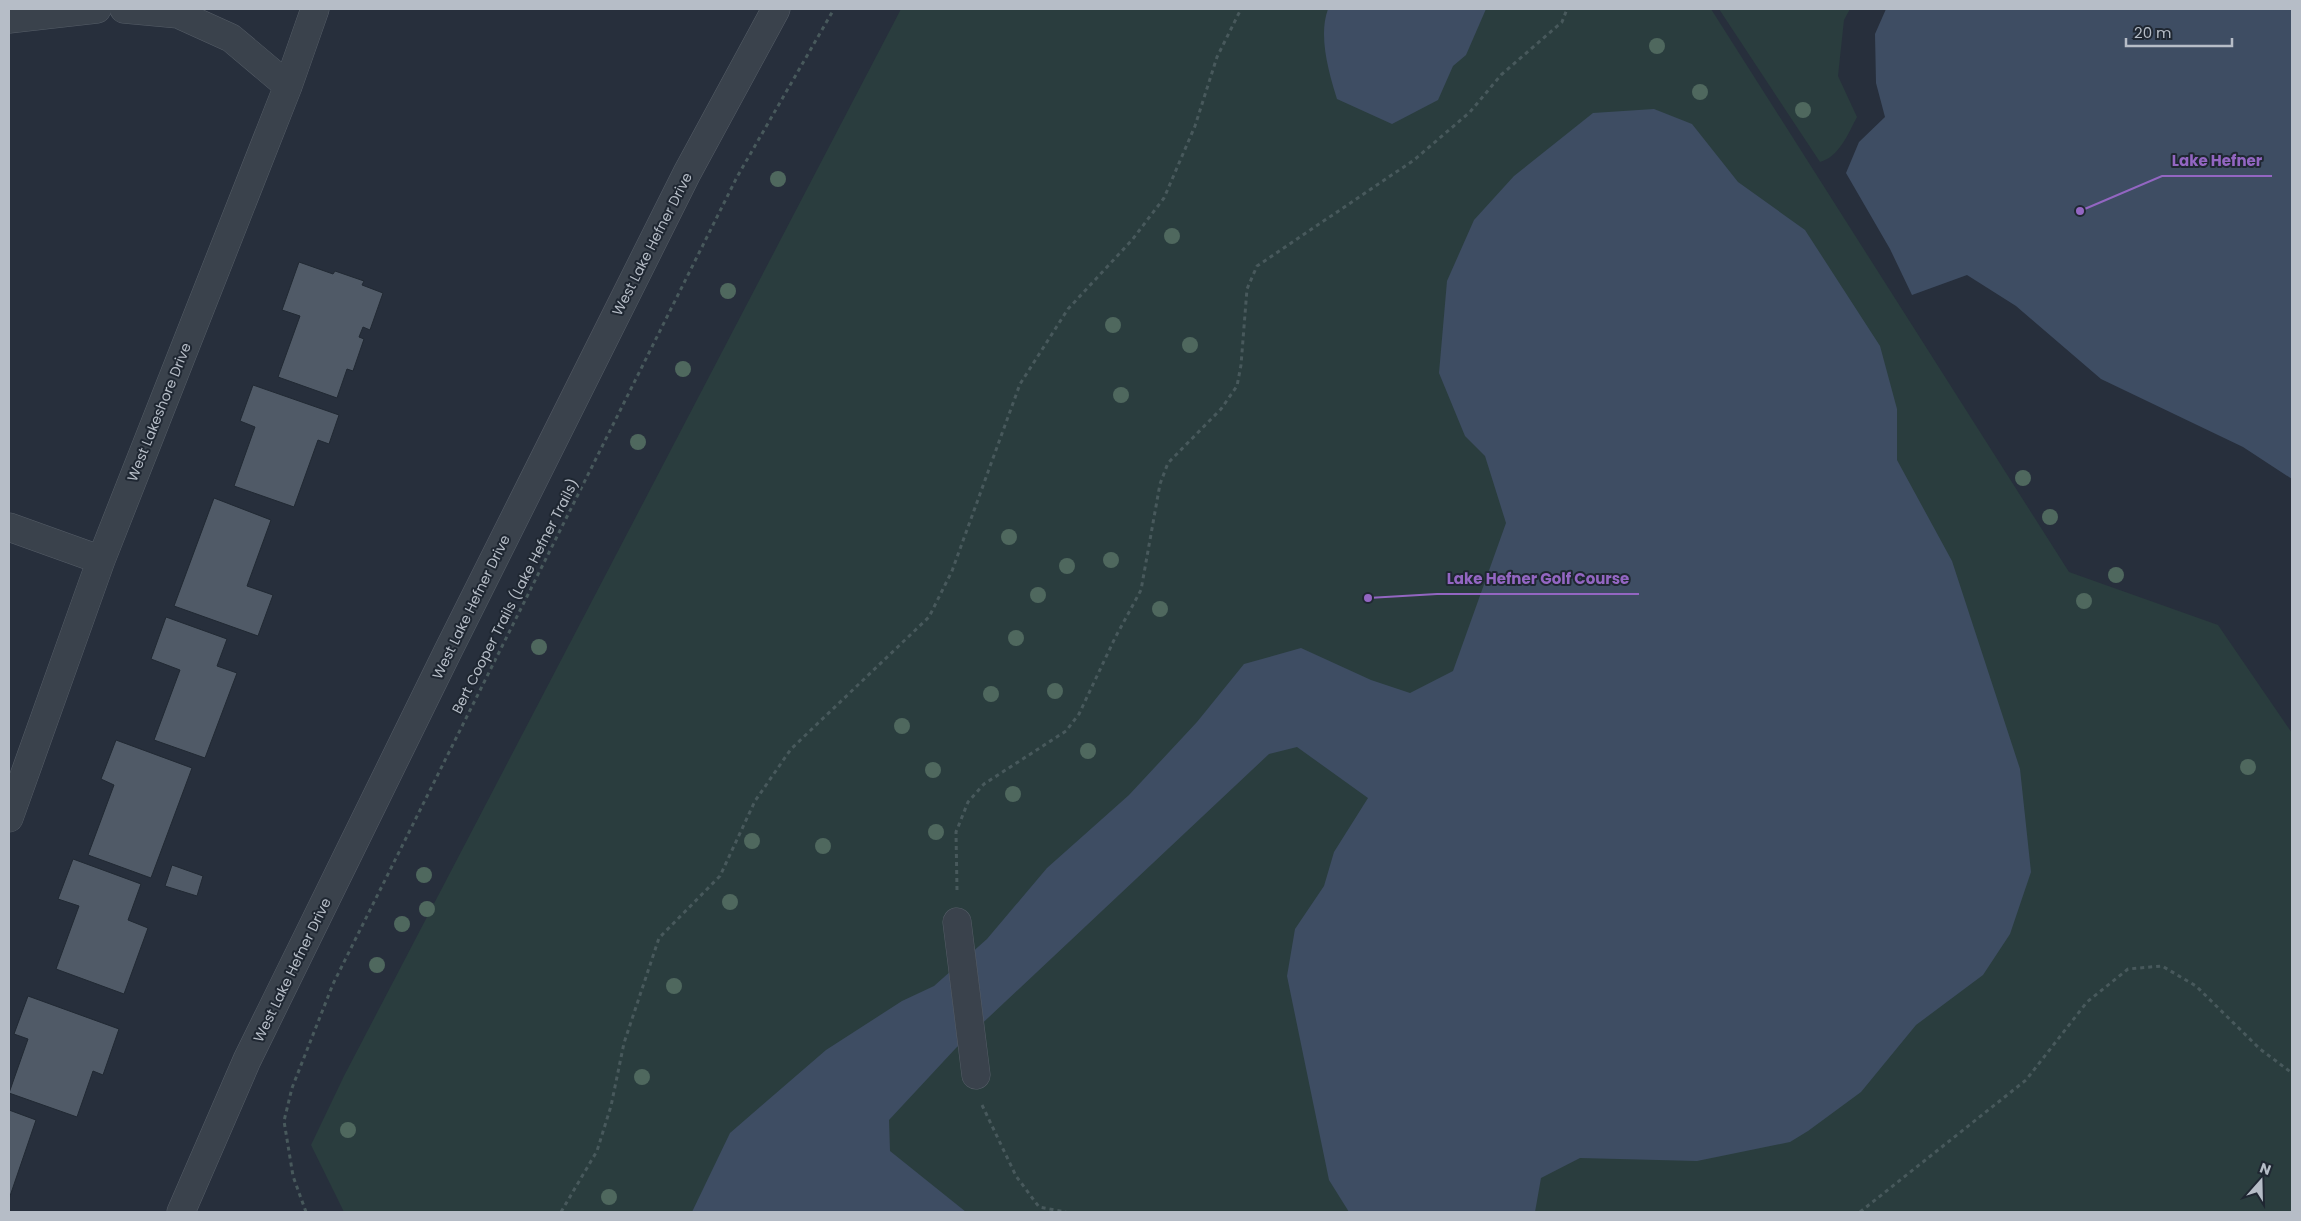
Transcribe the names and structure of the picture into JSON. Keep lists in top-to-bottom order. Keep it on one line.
{"streets":{"street":["West Lake Hefner Drive","West Lakeshore Drive"],"path":["Bert Cooper Trails (Lake Hefner Trails)"]},"places":["Lake Hefner","Lake Hefner Golf Course"],"scale_bar":"20 m","north":"top"}
